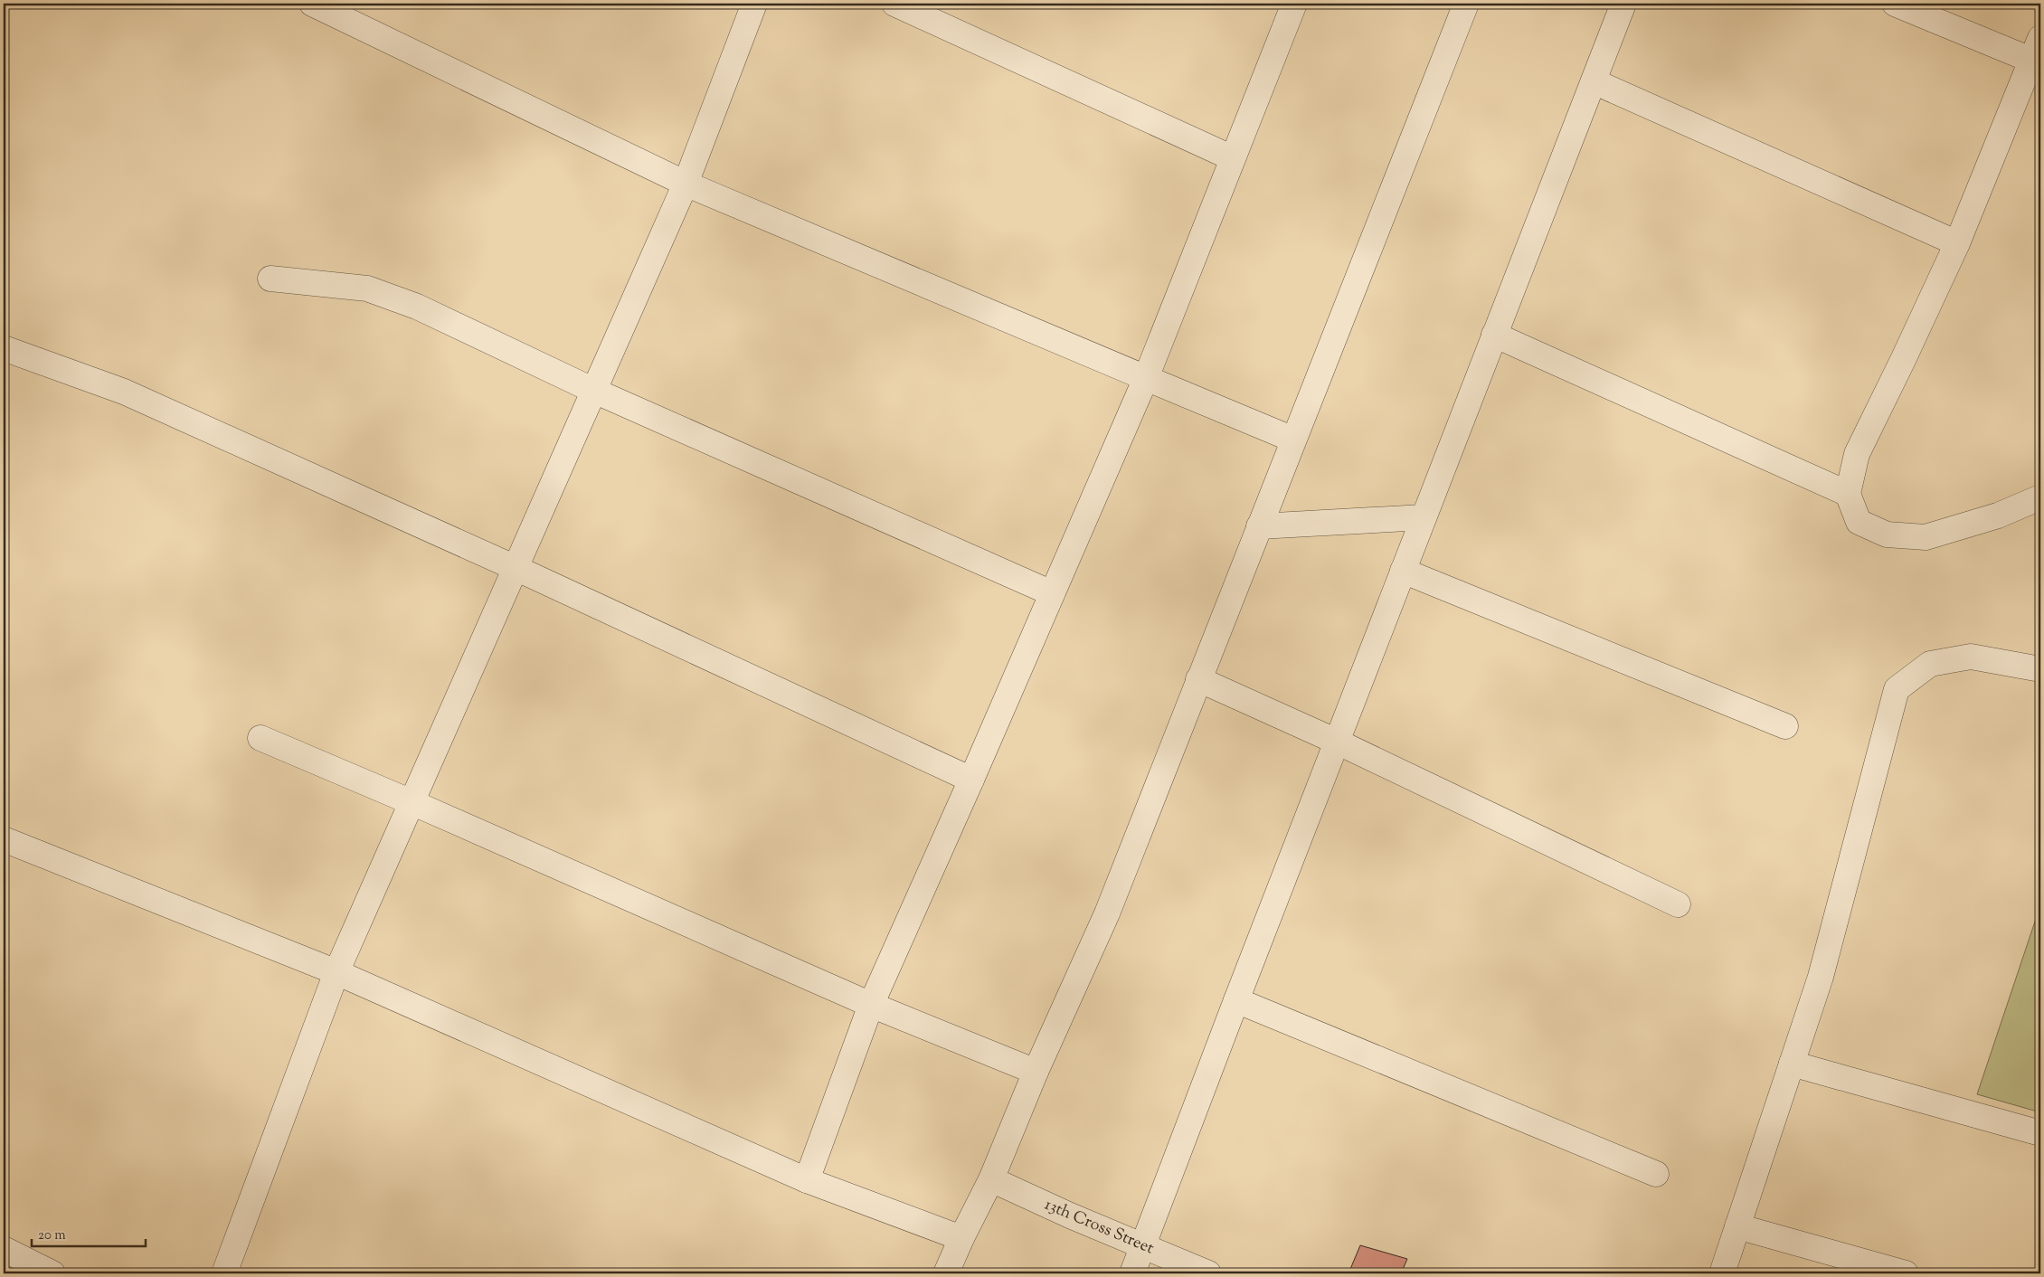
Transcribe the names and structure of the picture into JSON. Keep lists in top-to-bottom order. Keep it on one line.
{"streets":{"street":["13th Cross Street"]},"scale_bar":"20 m"}
